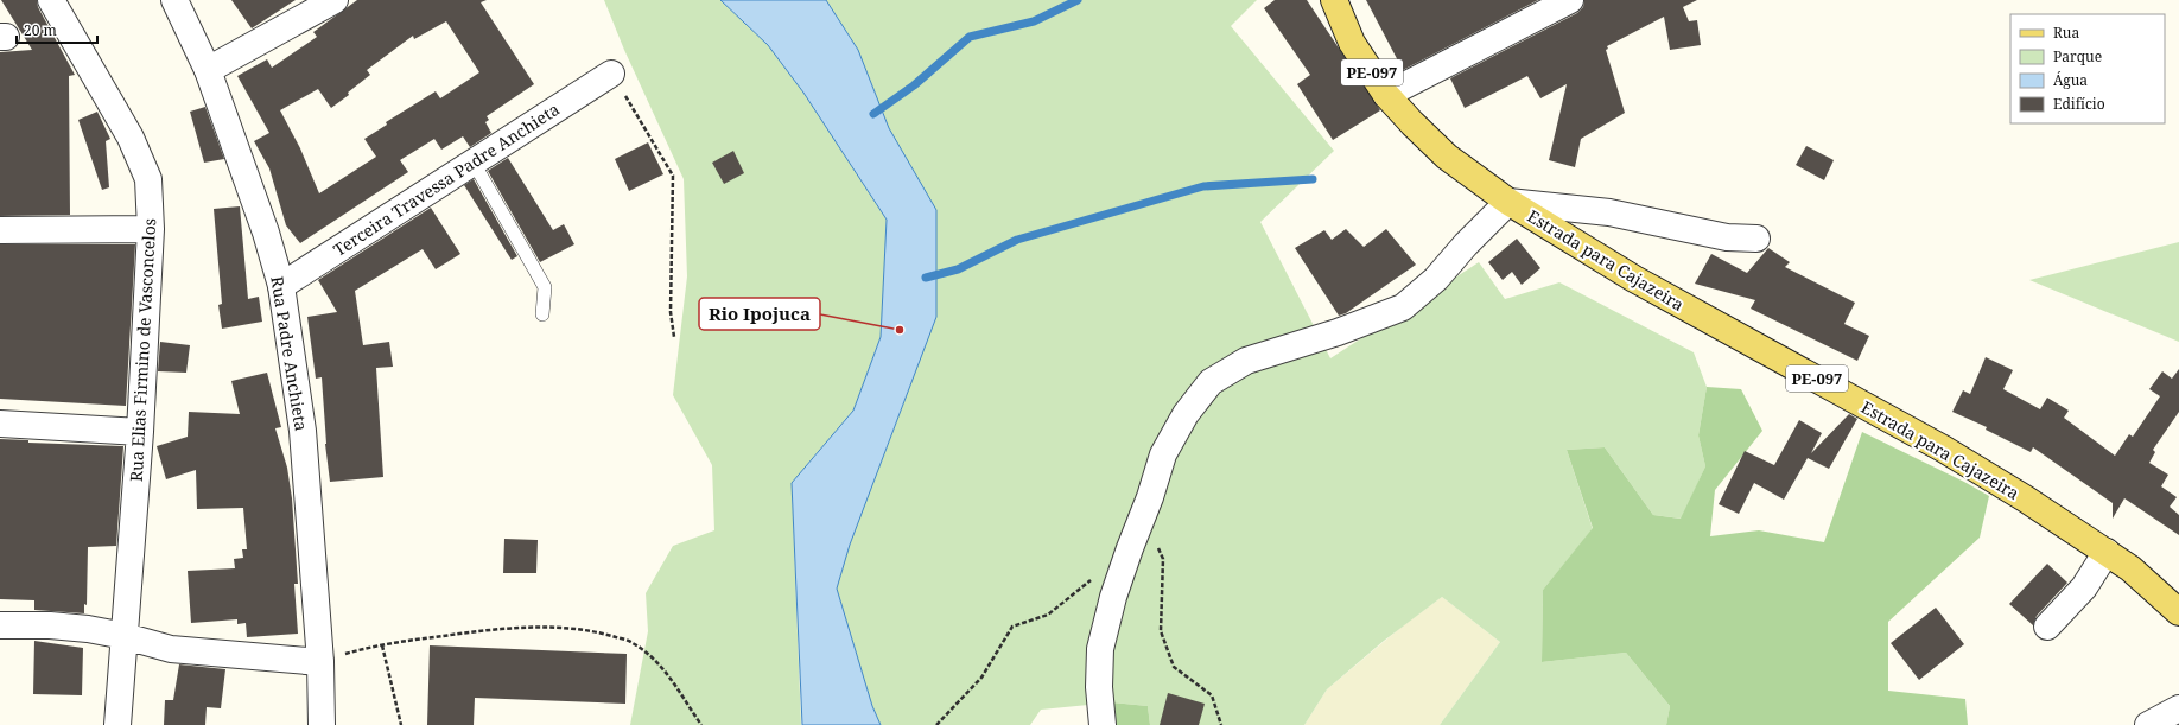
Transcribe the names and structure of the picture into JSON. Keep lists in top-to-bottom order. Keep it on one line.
{"streets":{"main road":["PE-097","Estrada para Cajazeira"],"street":["Terceira Travessa Padre Anchieta","Rua Elias Firmino de Vasconcelos","Rua Padre Anchieta"]},"crossings":[["PE-097","Estrada para Cajazeira"],["Terceira Travessa Padre Anchieta","Rua Padre Anchieta"]],"places":["Rio Ipojuca"],"legend":["Rua","Parque","Água","Edifício"],"scale_bar":"20 m"}
